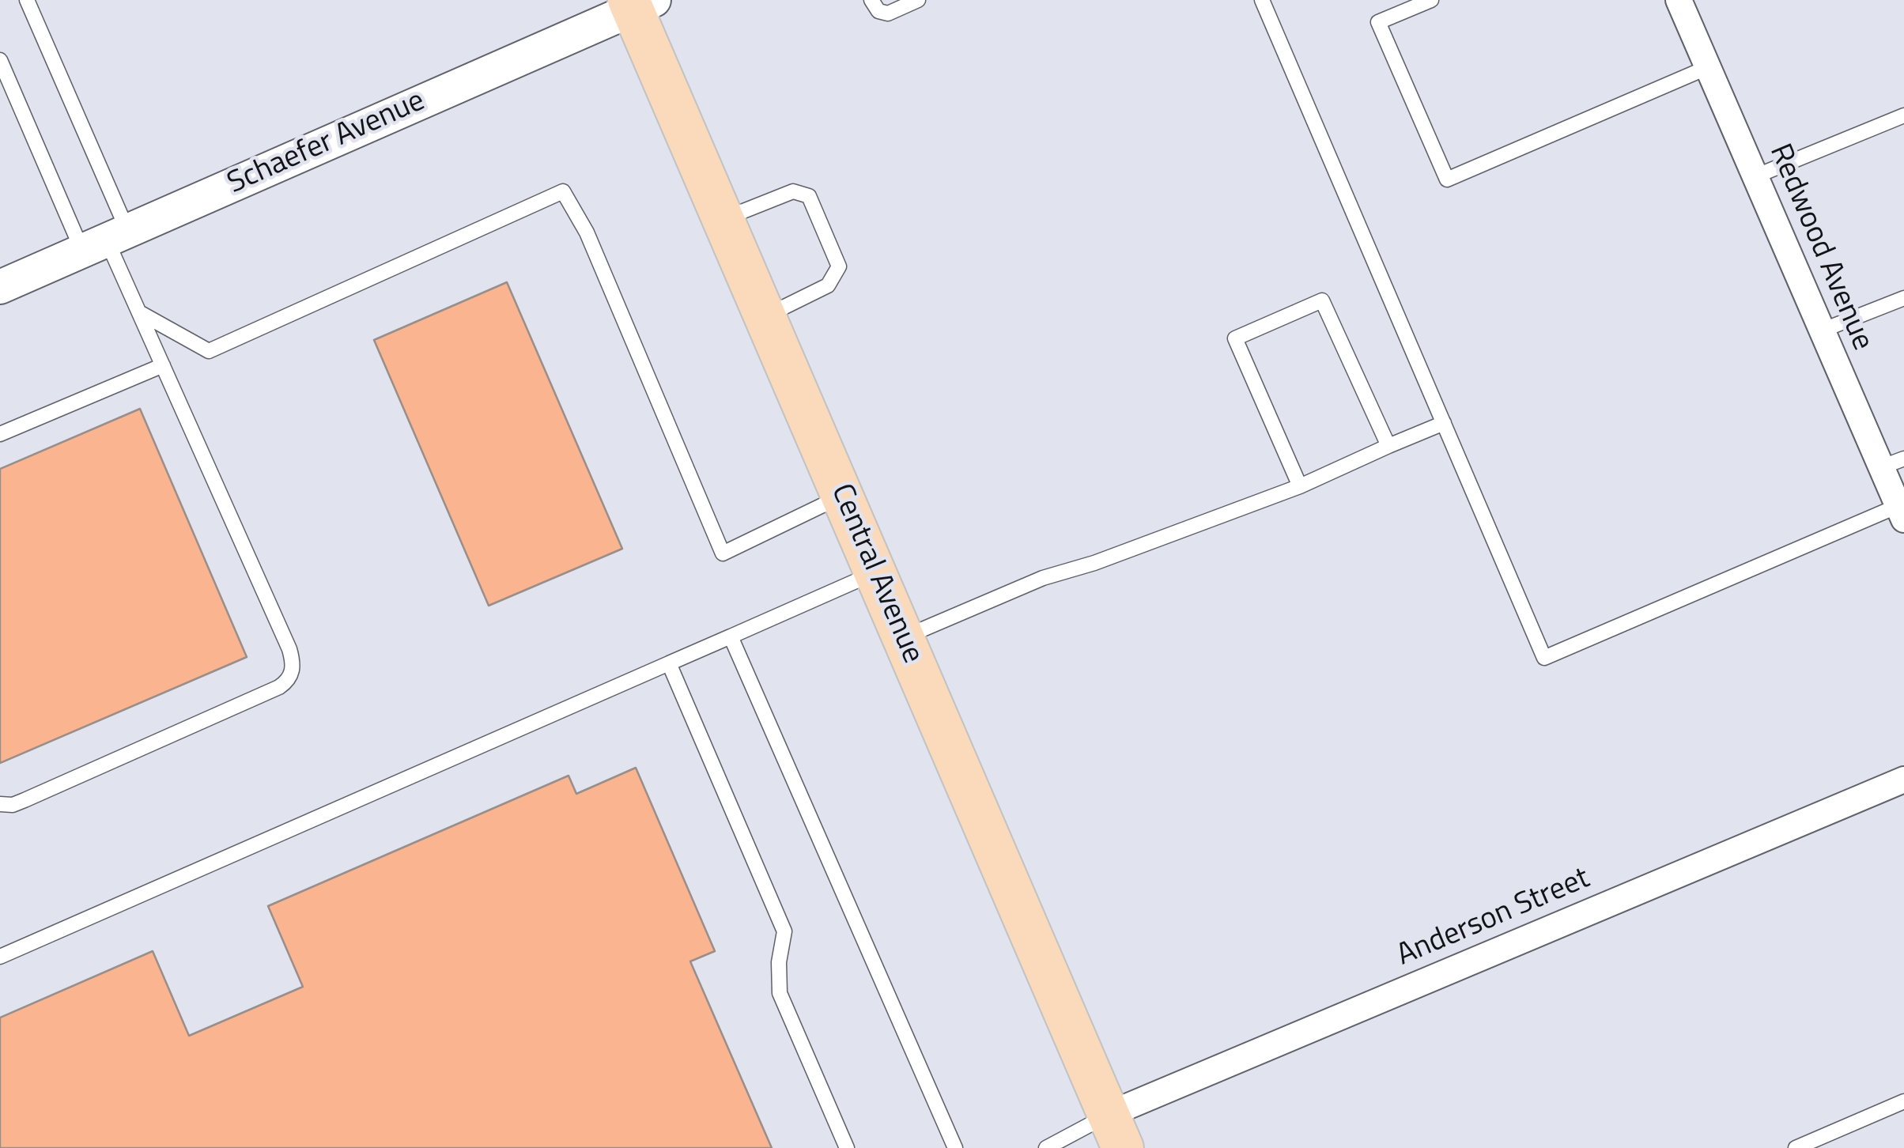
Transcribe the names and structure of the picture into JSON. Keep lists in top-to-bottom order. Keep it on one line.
{"streets":{"main road":["Central Avenue"],"street":["Schaefer Avenue","Redwood Avenue","Anderson Street"]},"crossings":[["Schaefer Avenue","Central Avenue"],["Central Avenue","Anderson Street"]]}
